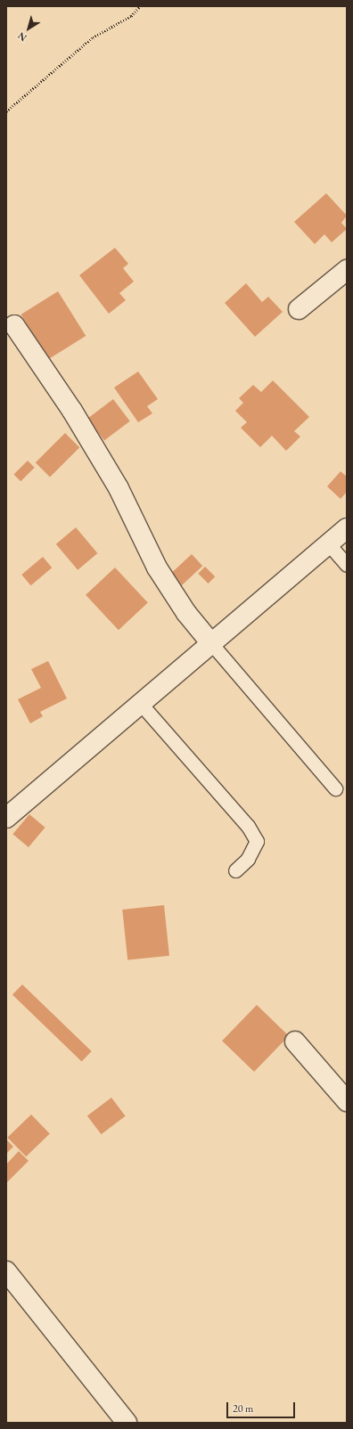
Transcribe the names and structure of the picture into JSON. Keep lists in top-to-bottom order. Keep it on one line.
{"scale_bar":"20 m","north":"bottom left"}
